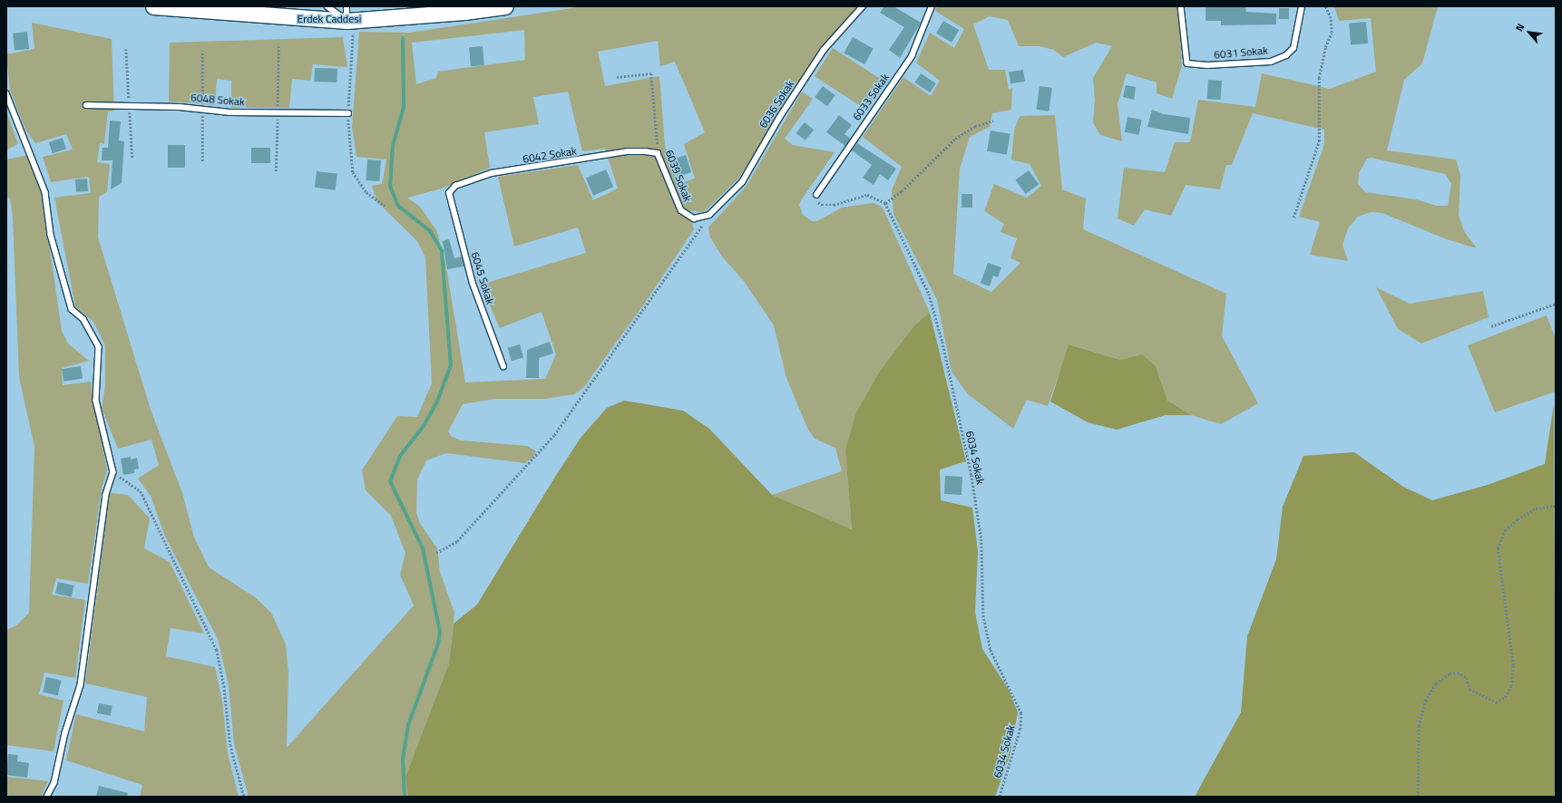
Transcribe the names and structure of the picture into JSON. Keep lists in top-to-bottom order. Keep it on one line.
{"streets":{"main road":["Erdek Caddesi"],"lane":["6031 Sokak","6033 Sokak","6048 Sokak","6036 Sokak","6042 Sokak","6039 Sokak","6045 Sokak"],"path":["6034 Sokak"]},"crossings":[["6036 Sokak","6039 Sokak"],["6042 Sokak","6039 Sokak"],["6042 Sokak","6045 Sokak"]],"north":"top left"}
